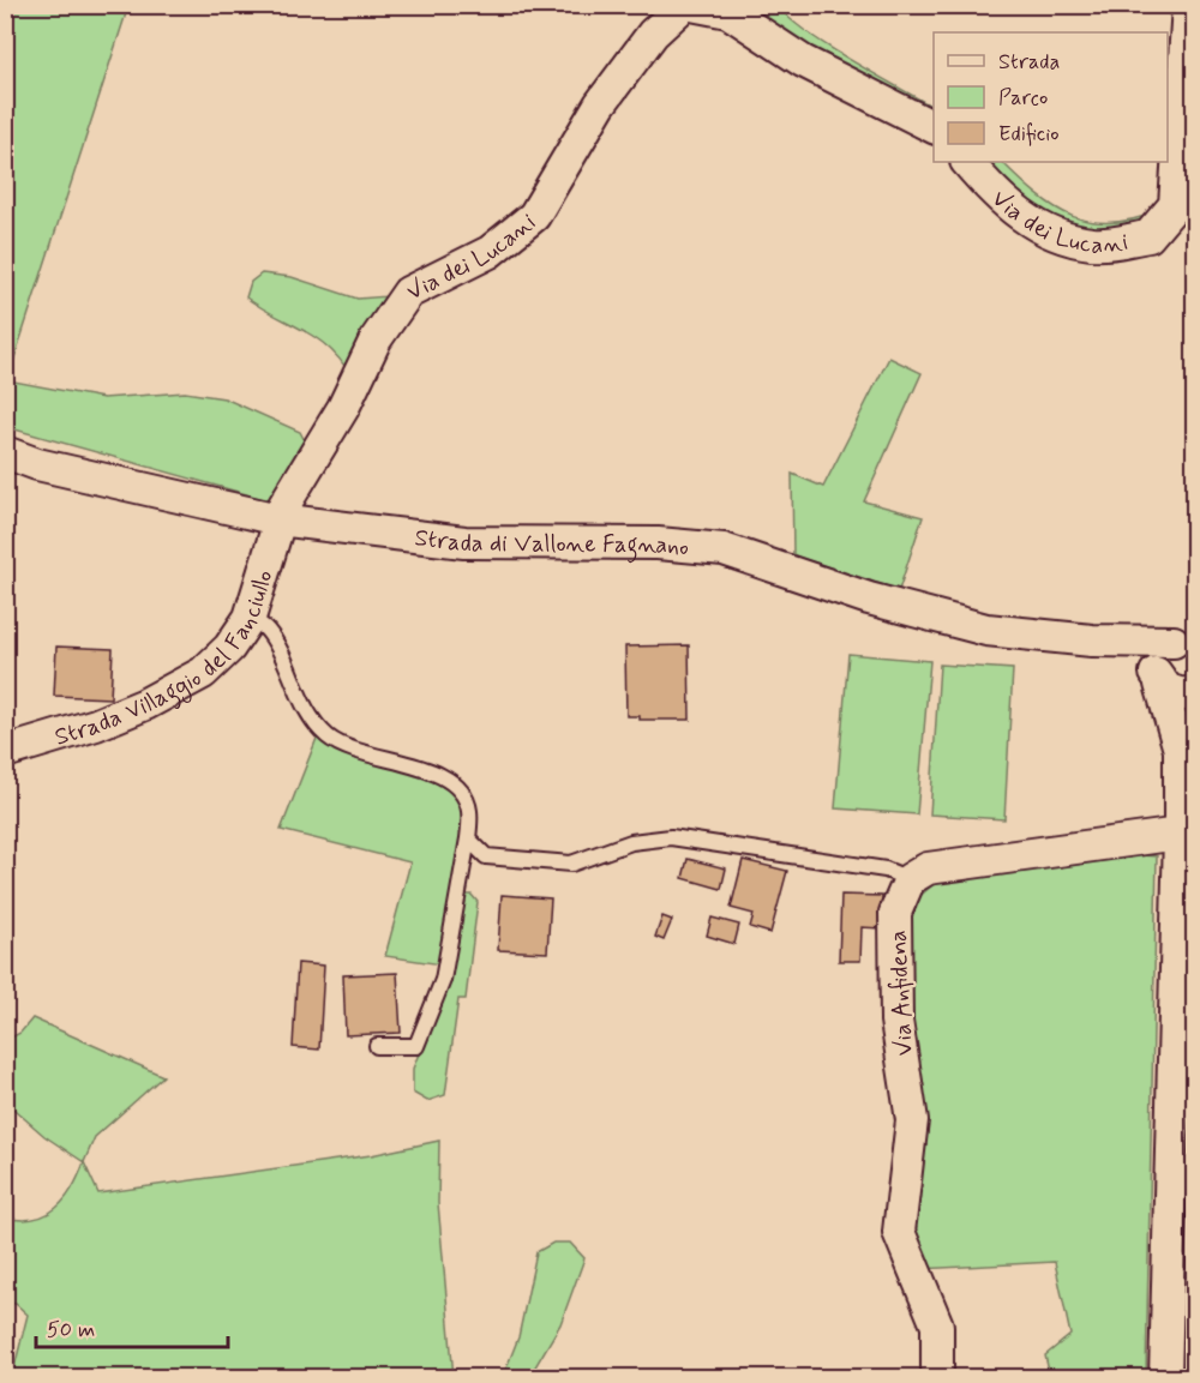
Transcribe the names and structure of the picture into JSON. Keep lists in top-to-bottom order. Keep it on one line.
{"streets":{"street":["Via dei Lucani","Strada di Vallone Fagnano","Strada Villaggio del Fanciullo","Via Anfidena"]},"crossings":[["Via dei Lucani","Strada di Vallone Fagnano"],["Via dei Lucani","Strada Villaggio del Fanciullo"],["Strada di Vallone Fagnano","Strada Villaggio del Fanciullo"]],"legend":["Strada","Parco","Edificio"],"scale_bar":"50 m"}
